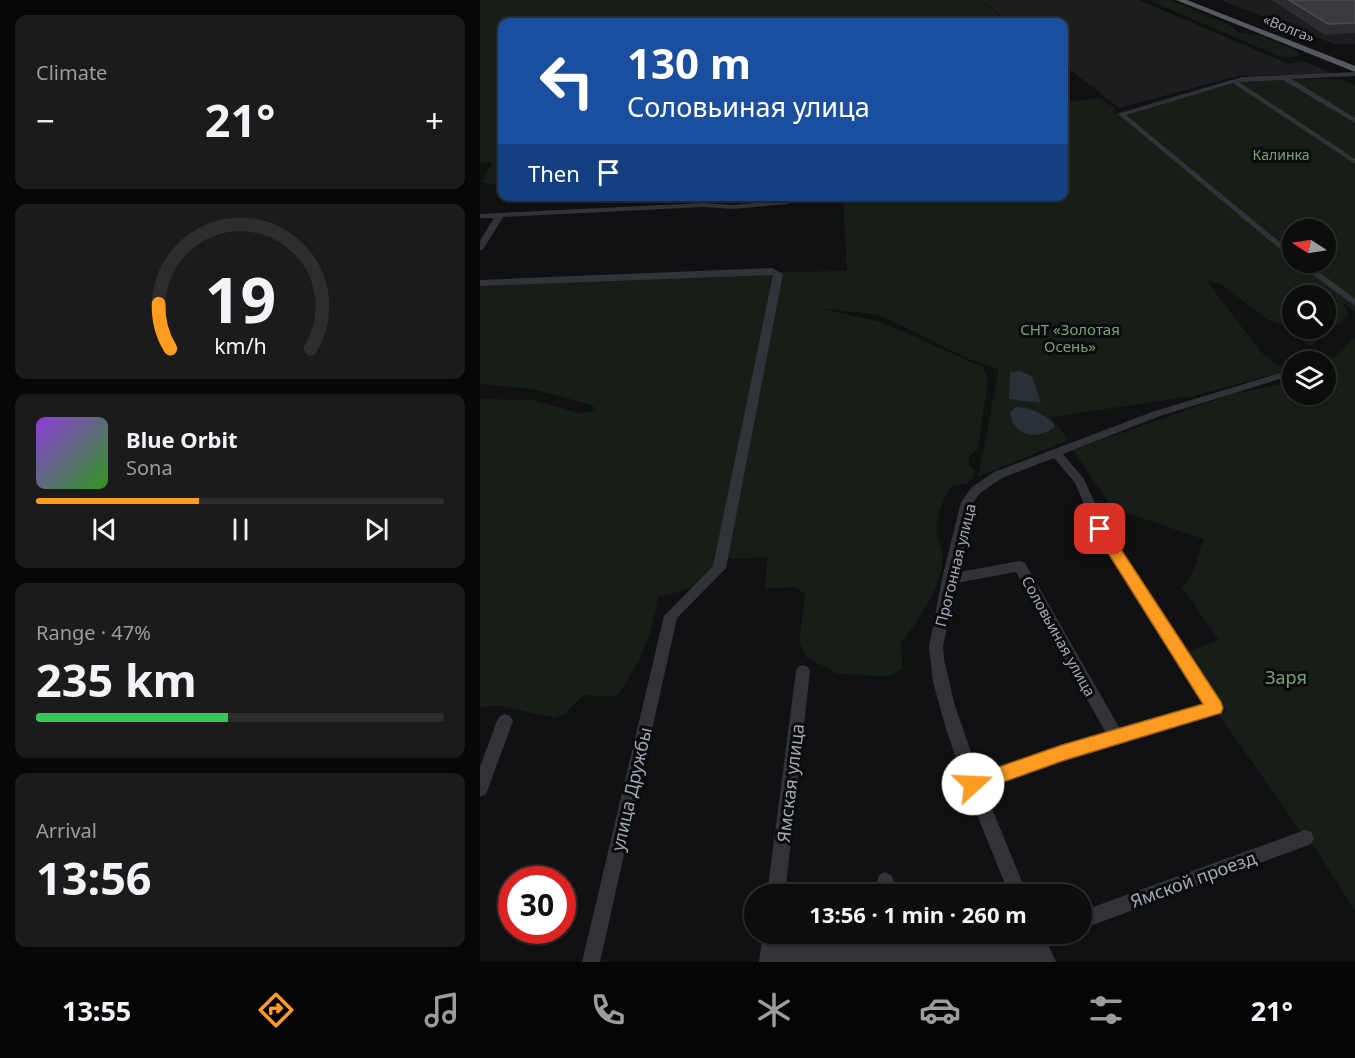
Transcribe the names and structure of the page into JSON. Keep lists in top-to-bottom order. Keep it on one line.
{"streets":{"highway":["«Волга»"],"street":["Прогонная улица","Соловьиная улица","Ямская улица","улица Дружбы","Ямской проезд"]},"crossings":[["Прогонная улица","Соловьиная улица"]],"parks":["Калинка","СНТ «Золотая Осень»","Заря"],"north":"left","page":{"tile":["Climate",["Range · 47%","235 km"],["Arrival","13:56"]],"turn":["130 m","Соловьиная улица"],"heat":["−","21°","+"],"then":"Then","song":["Blue Orbit","Sona"],"limit":"30","trip":"13:56 · 1 min · 260 m","tabs":["13:55","21°"],"gauge":["19","km/h"]}}
